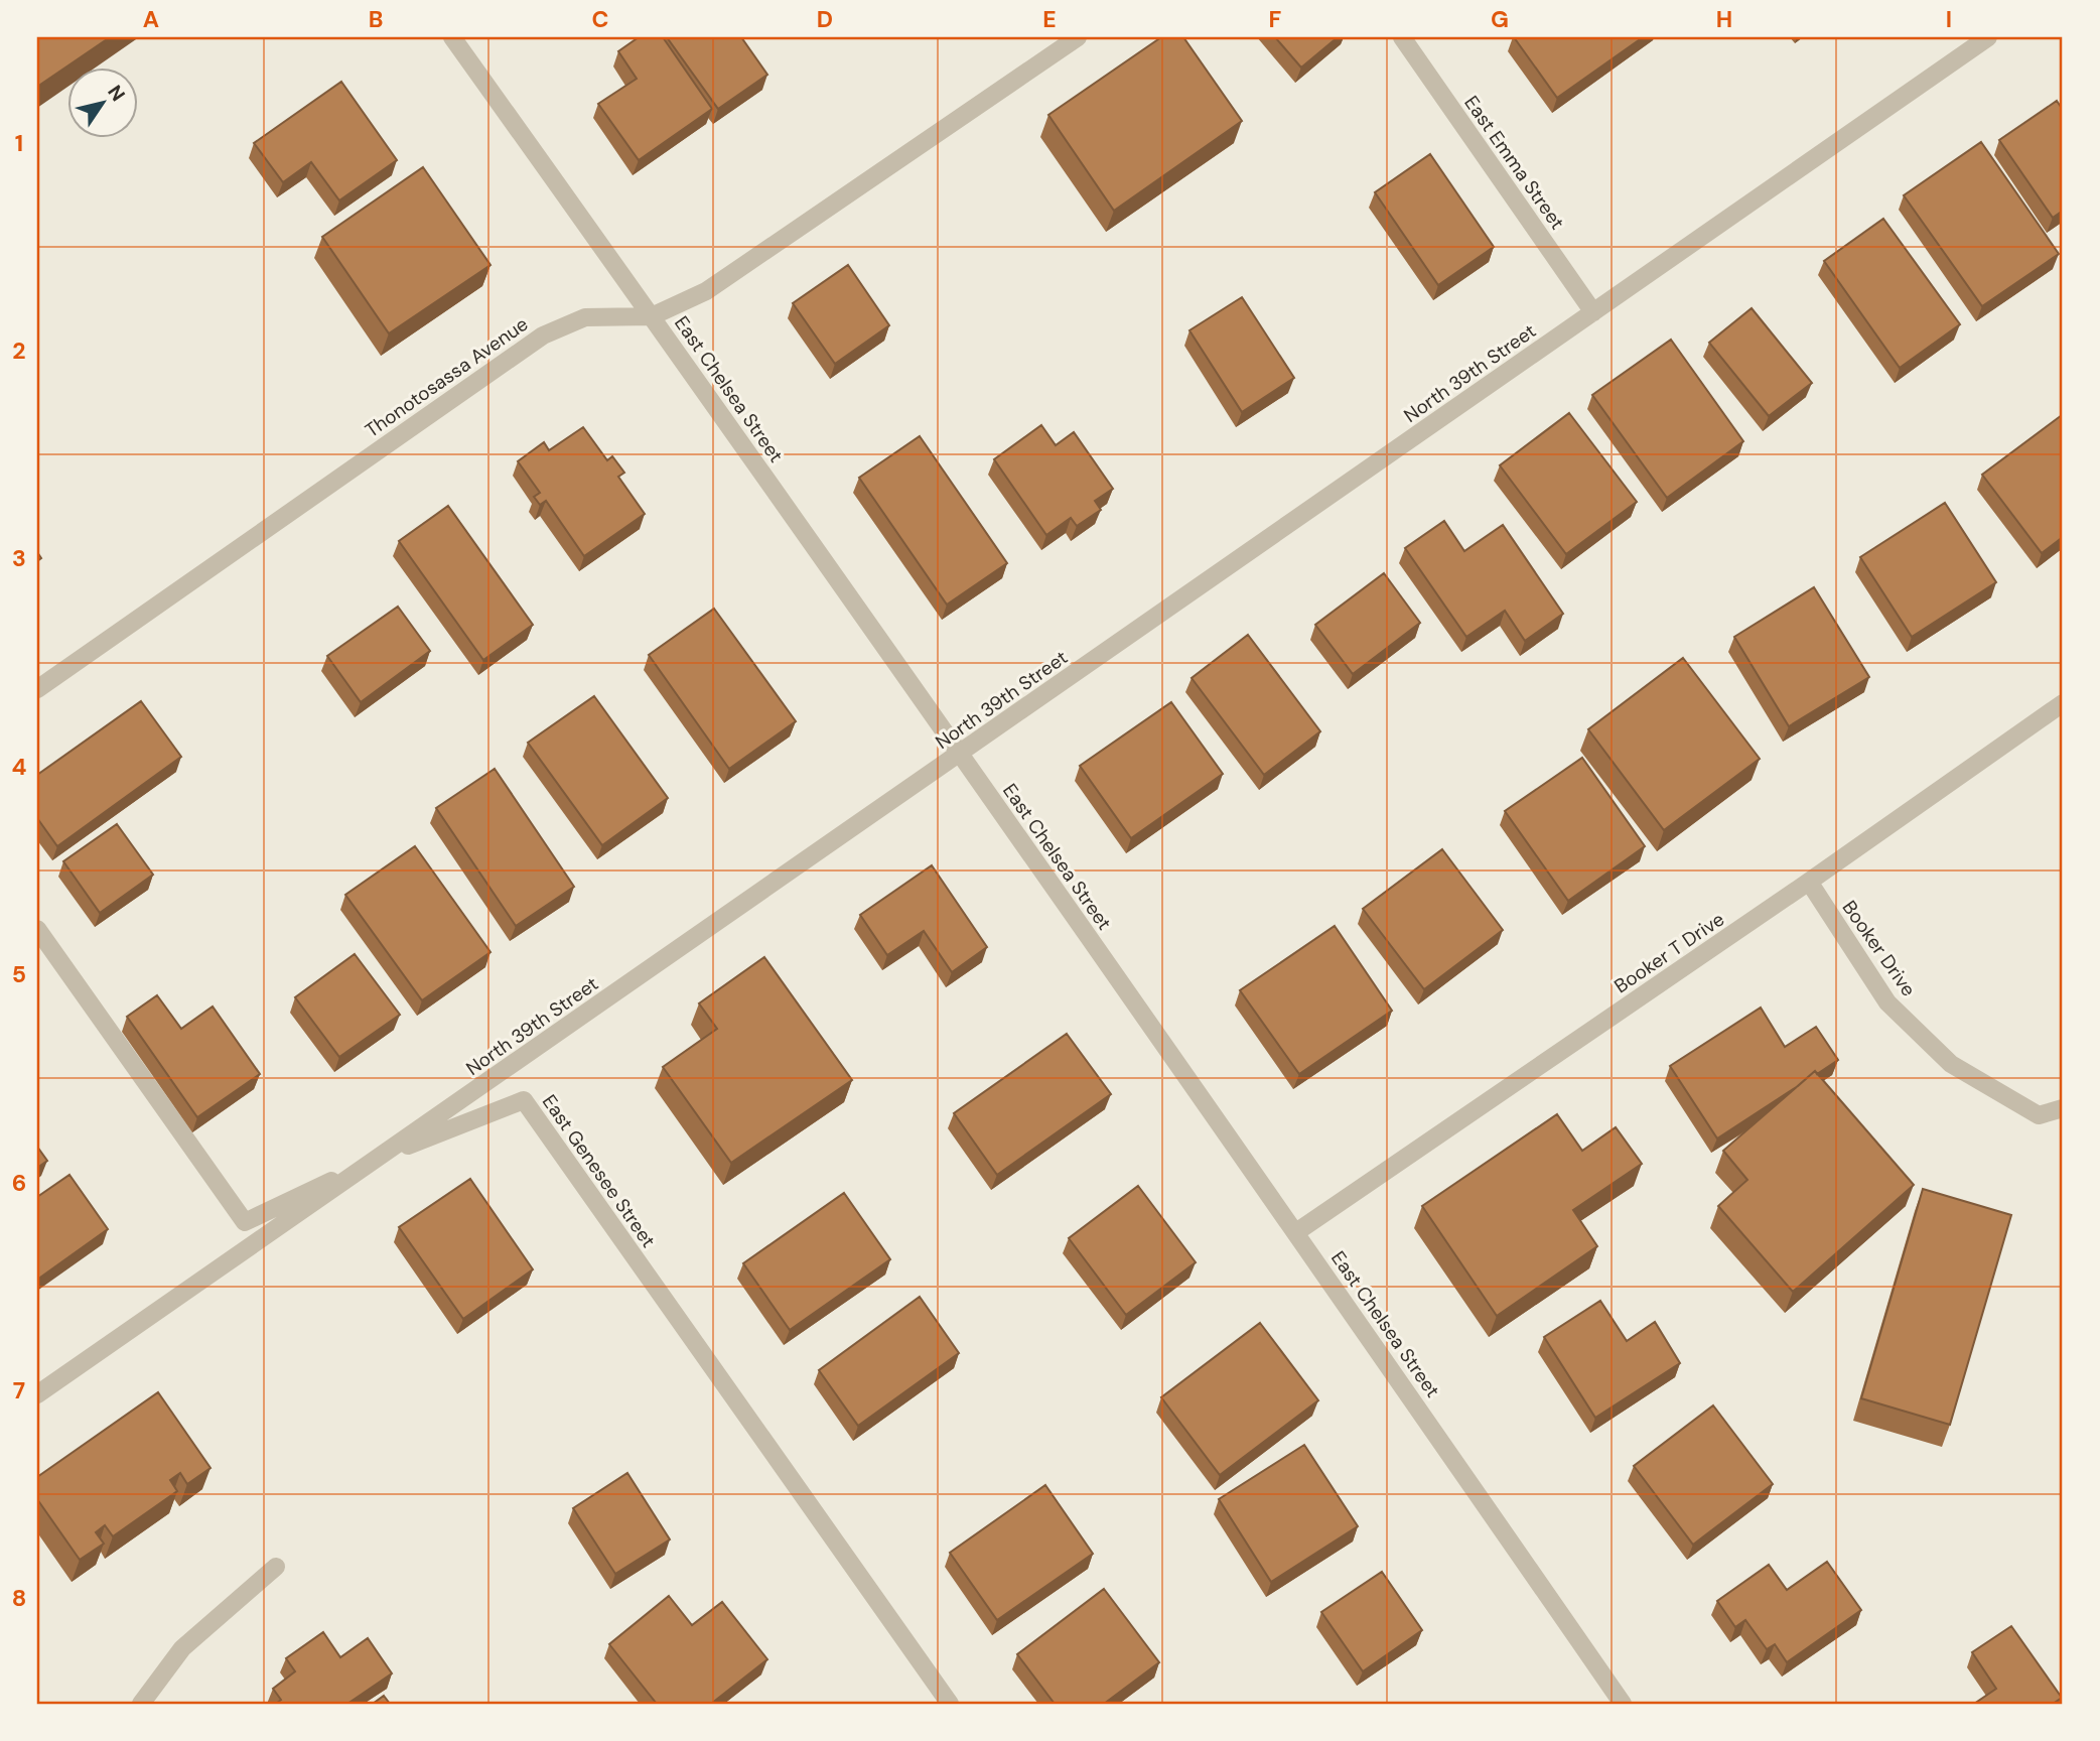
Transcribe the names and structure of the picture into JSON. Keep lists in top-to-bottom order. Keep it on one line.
{"streets":{"street":["East Emma Street","North 39th Street","Thonotosassa Avenue","East Chelsea Street","Booker Drive","Booker T Drive","East Genesee Street"]},"crossings":[["East Emma Street","North 39th Street"],["North 39th Street","East Chelsea Street"],["North 39th Street","East Genesee Street"],["Thonotosassa Avenue","East Chelsea Street"],["East Chelsea Street","Booker T Drive"],["Booker Drive","Booker T Drive"]],"north":"top right","grid":{"columns":["A","B","C","D","E","F","G","H","I"],"rows":["1","2","3","4","5","6","7","8"]}}
